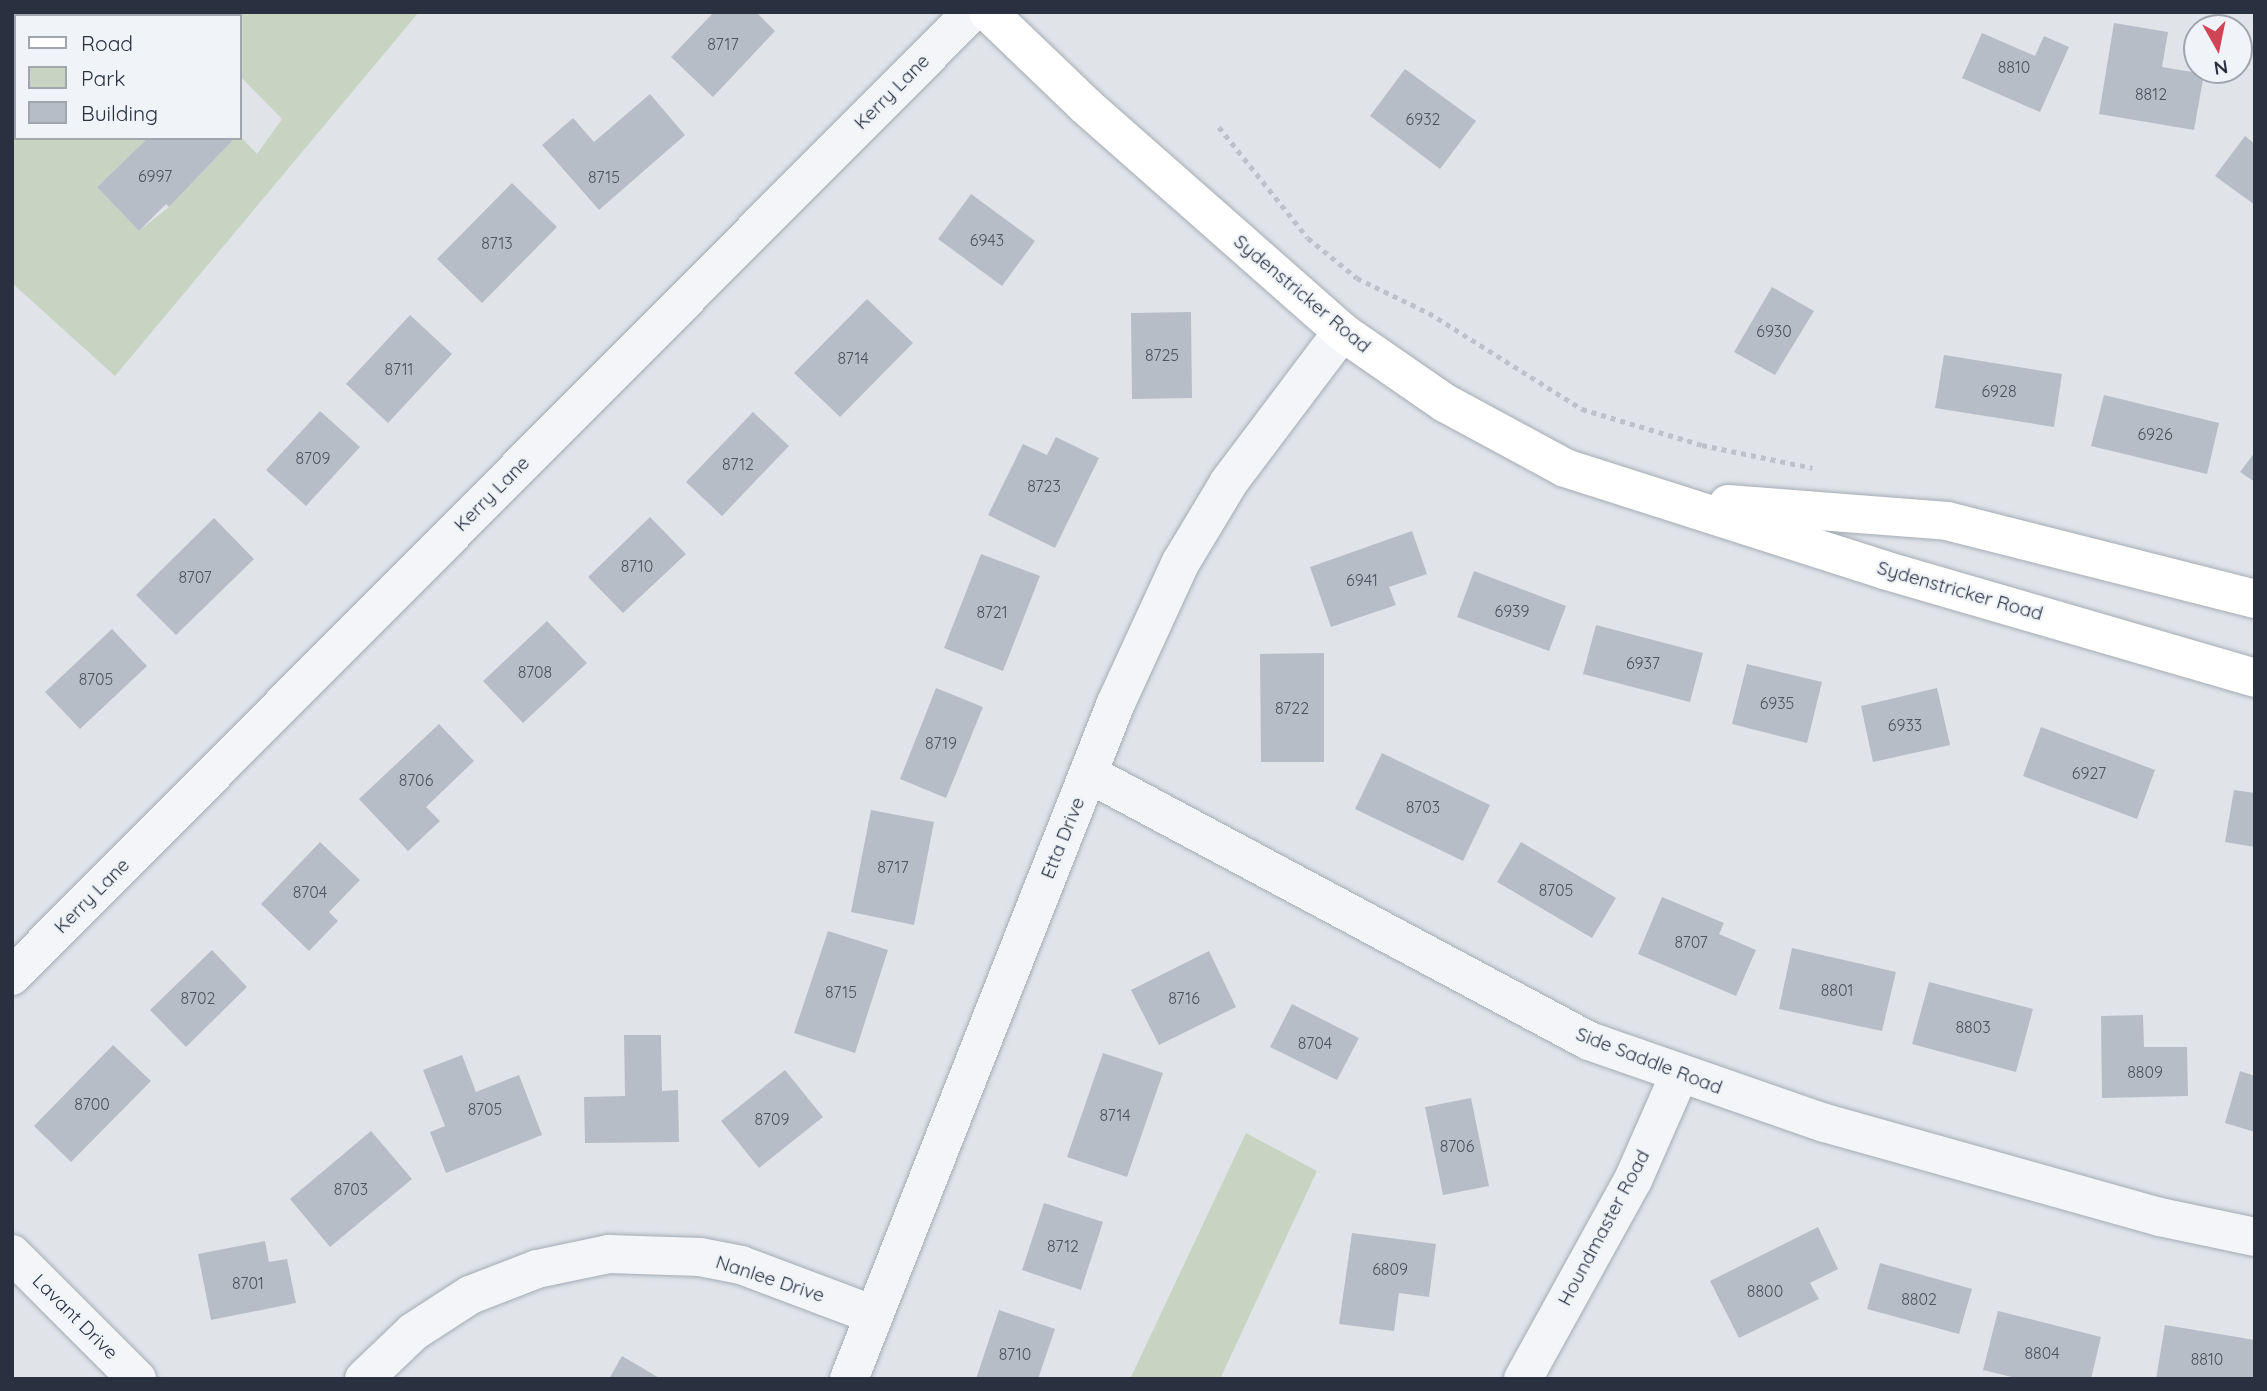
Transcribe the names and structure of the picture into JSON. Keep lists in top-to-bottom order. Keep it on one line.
{"streets":{"main road":["Sydenstricker Road"],"street":["Kerry Lane","Etta Drive","Side Saddle Road","Houndmaster Road","Nanlee Drive","Lavant Drive"]},"crossings":[["Sydenstricker Road","Etta Drive"],["Etta Drive","Side Saddle Road"],["Etta Drive","Nanlee Drive"],["Side Saddle Road","Houndmaster Road"]],"house_numbers":["8717","8810","8812","6932","6997","8715","6943","8713","6930","8725","8714","8711","6928","6926","8709","8712","8723","8710","8707","6941","6939","8721","6937","8708","8705","6935","8722","6933","8719","6927","8706","8703","8717","8705","8704","8707","8801","8715","8702","8716","8803","8704","8809","8700","8705","8714","8709","8706","8703","8712","6809","8701","8800","8802","8804","8710","8810"],"legend":["Road","Park","Building"],"north":"bottom"}
